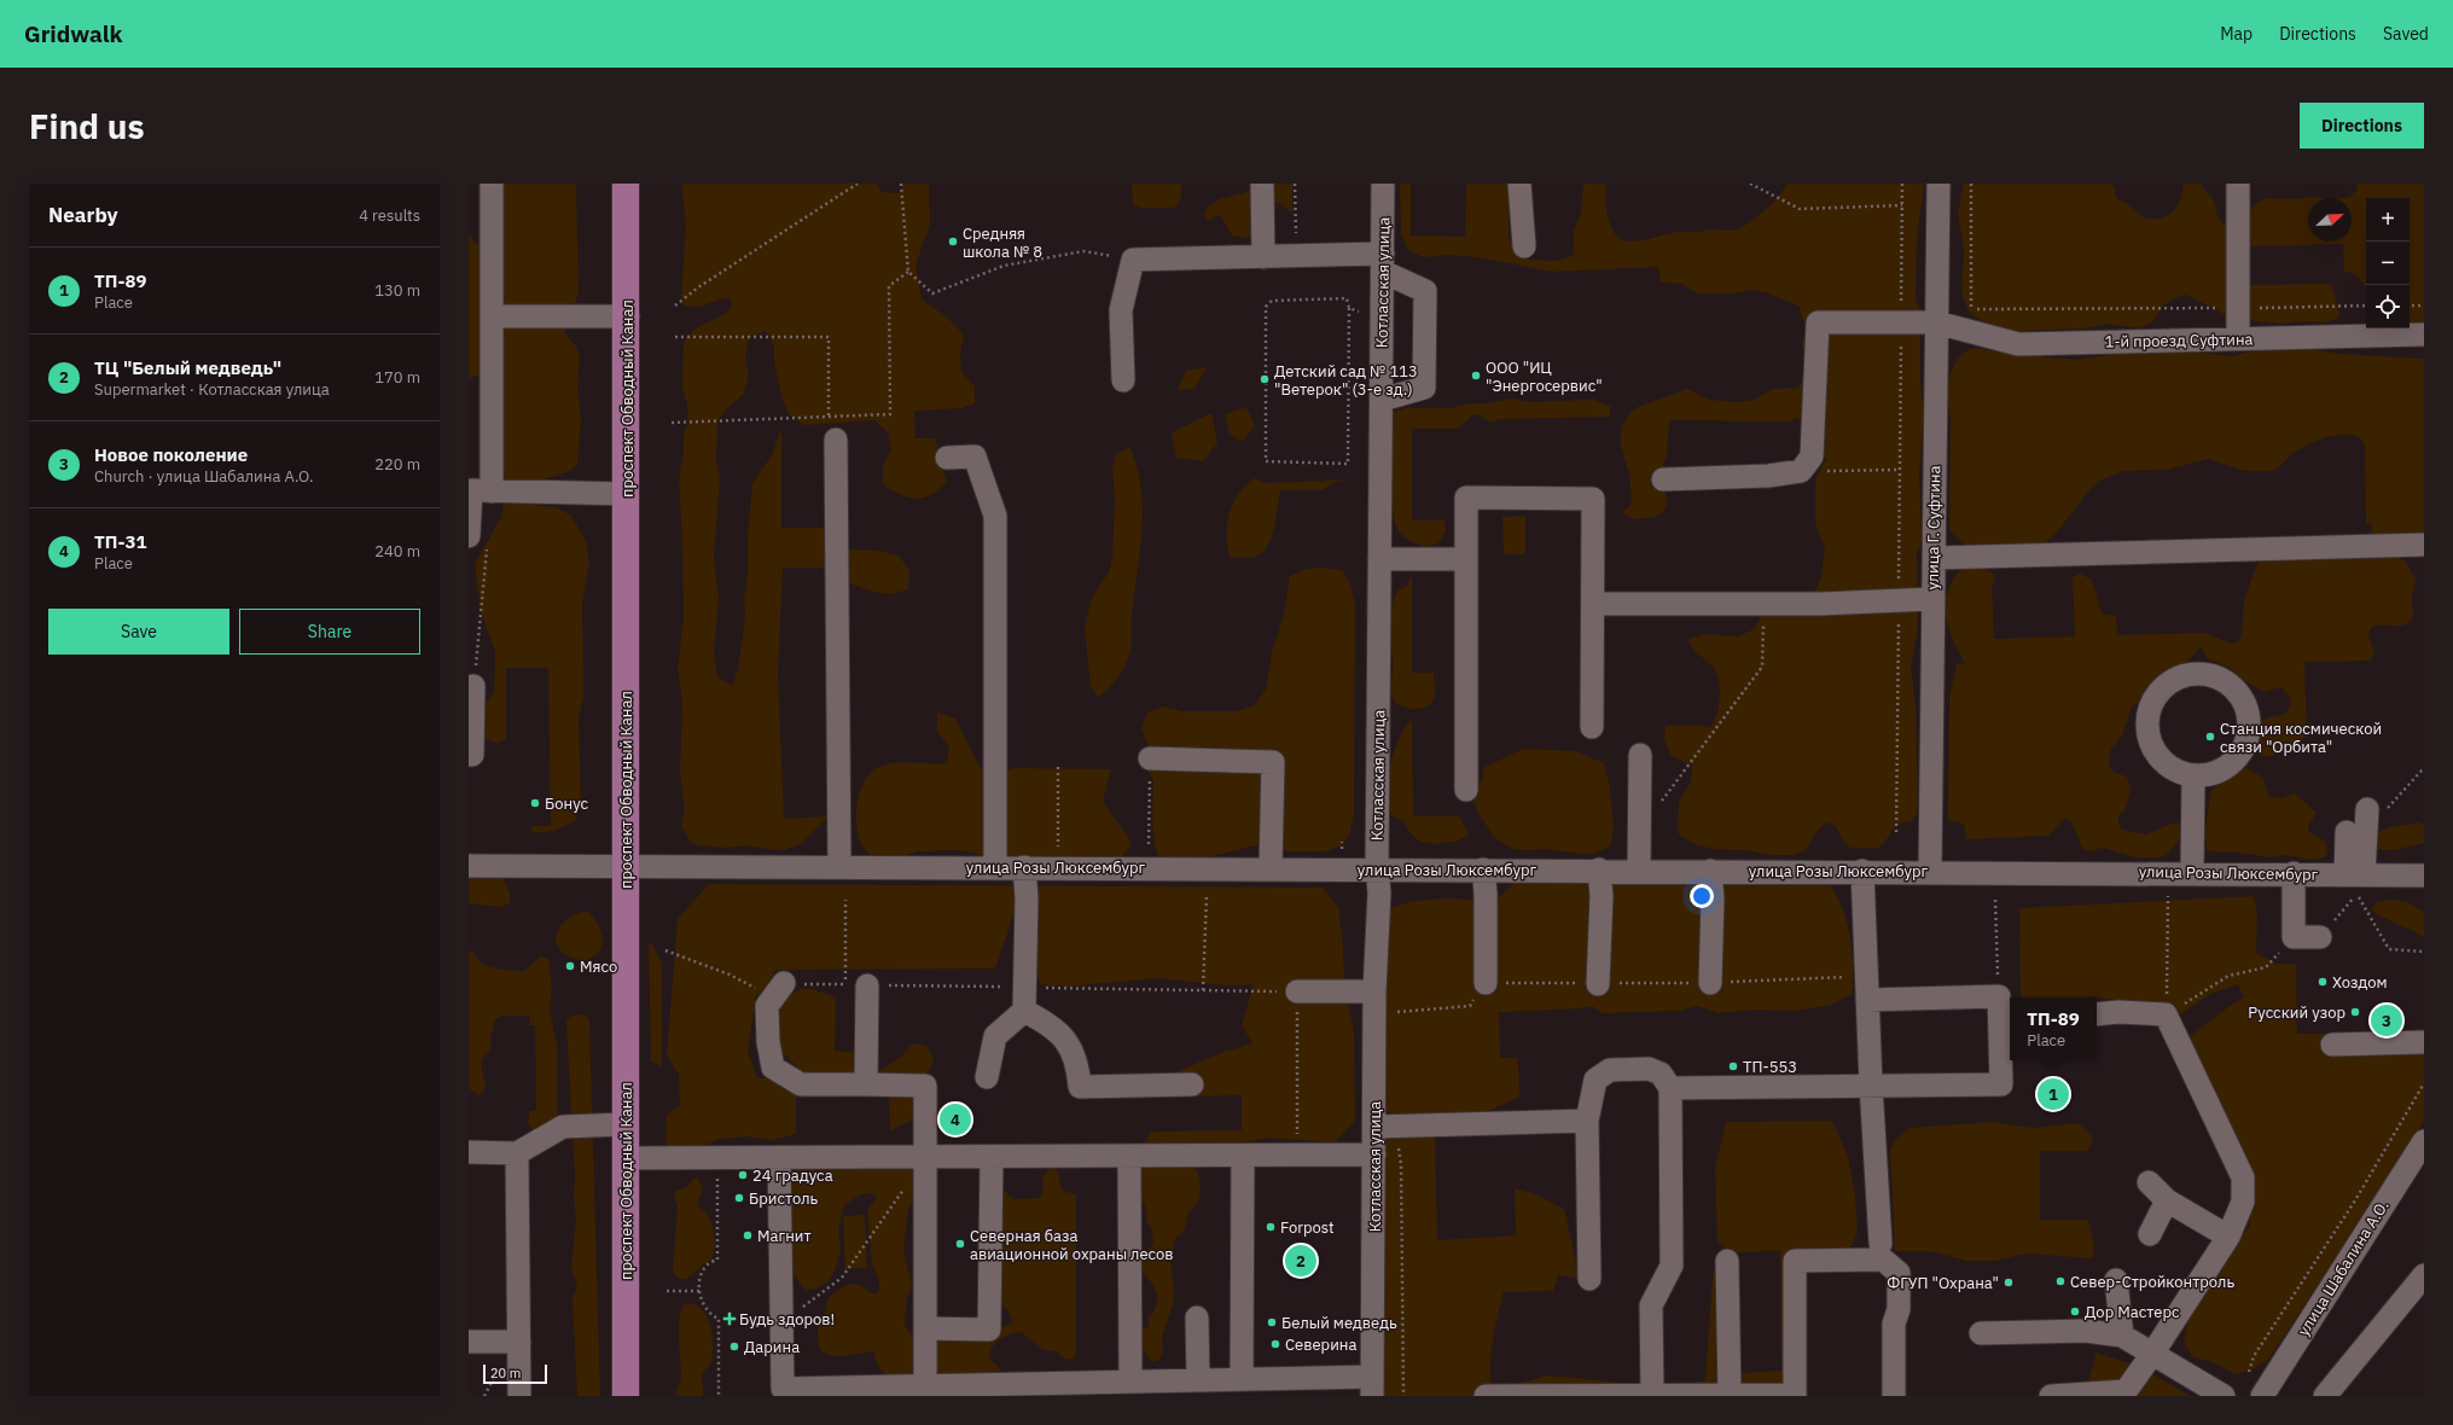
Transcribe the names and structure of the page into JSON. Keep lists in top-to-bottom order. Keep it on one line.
{"streets":{"main road":["проспект Обводный Канал"],"street":["Котласская улица","1-й проезд Суфтина","улица Г. Суфтина","улица Розы Люксембург","улица Шабалина А.О."]},"crossings":[["Котласская улица","улица Розы Люксембург"],["1-й проезд Суфтина","улица Г. Суфтина"],["проспект Обводный Канал","улица Розы Люксембург"],["улица Г. Суфтина","улица Розы Люксембург"]],"places":{"other":["Средняя школа № 8","ООО \"ИЦ \"Энергосервис\"","Детский сад № 113 \"Ветерок\" (3-е зд.)","Станция космической связи \"Орбита\"","Бонус","Мясо","Хоздом","Русский узор","ТП-553","24 градуса","Бристоль","Forpost","Магнит","Северная база авиационной охраны лесов","Север-Стройконтроль","ФГУП \"Охрана\"","Дор Мастерс","Белый медведь","Северина","Дарина"],"health":["Будь здоров!"]},"scale_bar":"20 m","north":"top right","page":{"header":"Gridwalk","nav":["Map","Directions","Saved"],"buttons":["Directions",["Save","Share"]],"title":"Find us","heading":["Nearby","4 results"],"map_buttons":["+","−"],"list":[{"mark":"1","name":"ТП-89","note":"Place","value":"130 m"},{"mark":"2","name":"ТЦ \"Белый медведь\"","note":"Supermarket · Котласская улица","value":"170 m"},{"mark":"3","name":"Новое поколение","note":"Church · улица Шабалина А.О.","value":"220 m"},{"mark":"4","name":"ТП-31","note":"Place","value":"240 m"}],"popup":["ТП-89","Place"],"pins":["3","1","4","2"],"scale":"20 m"}}
